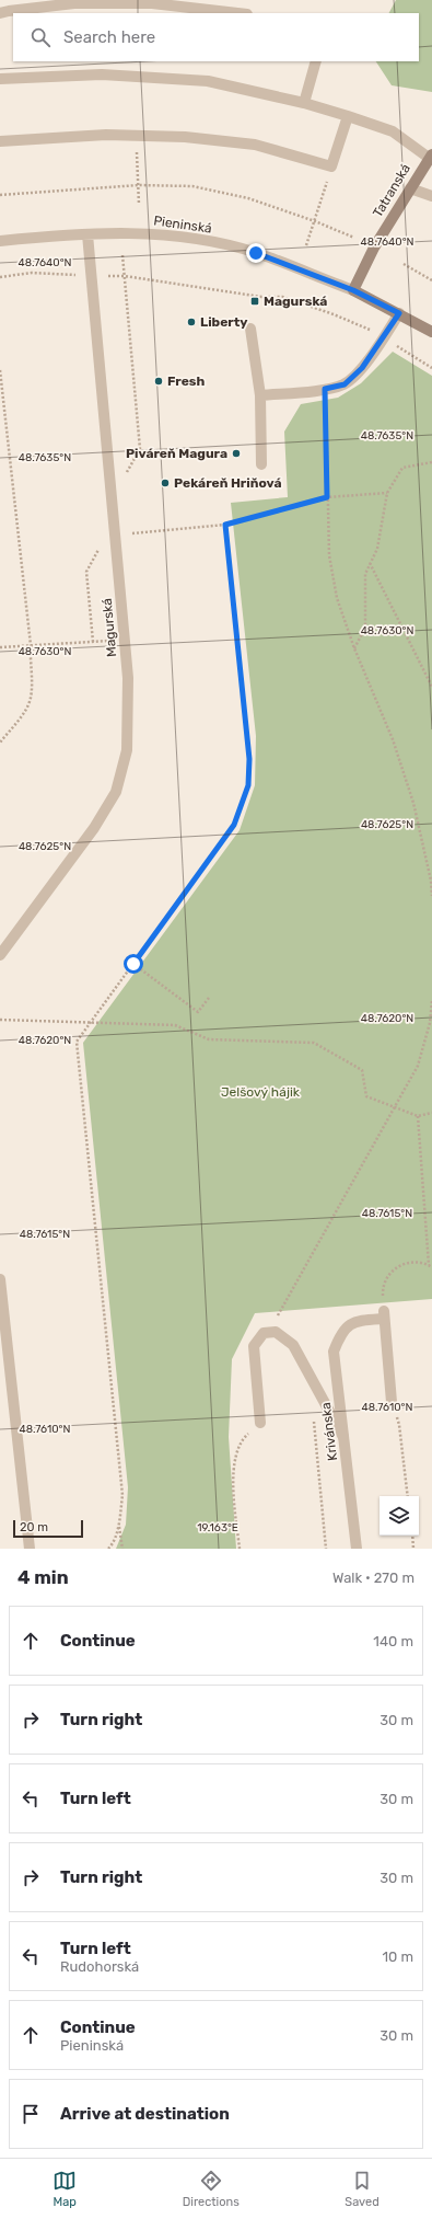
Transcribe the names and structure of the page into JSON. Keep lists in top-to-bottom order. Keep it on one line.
{"streets":{"street":["Tatranská","Pieninská","Magurská","Krivánska"]},"crossings":[["Tatranská","Pieninská"],["Pieninská","Magurská"]],"parks":["Jelšový hájik"],"places":{"transit":["Magurská"],"other":["Liberty","Fresh","Piváreň Magura","Pekáreň Hriňová"]},"scale_bar":"20 m","page":{"search":"Search here","scale":"20 m","heading":["4 min","Walk · 270 m"],"list":[["Continue","140 m"],["Turn right","30 m"],["Turn left","30 m"],["Turn right","30 m"],["Turn left","Rudohorská","10 m"],["Continue","Pieninská","30 m"],"Arrive at destination"],"nav":["Map","Directions","Saved"]},"coordinates":["48.7640°N","48.7635°N","48.7630°N","48.7625°N","48.7620°N","48.7615°N","48.7610°N","19.163°E"]}
